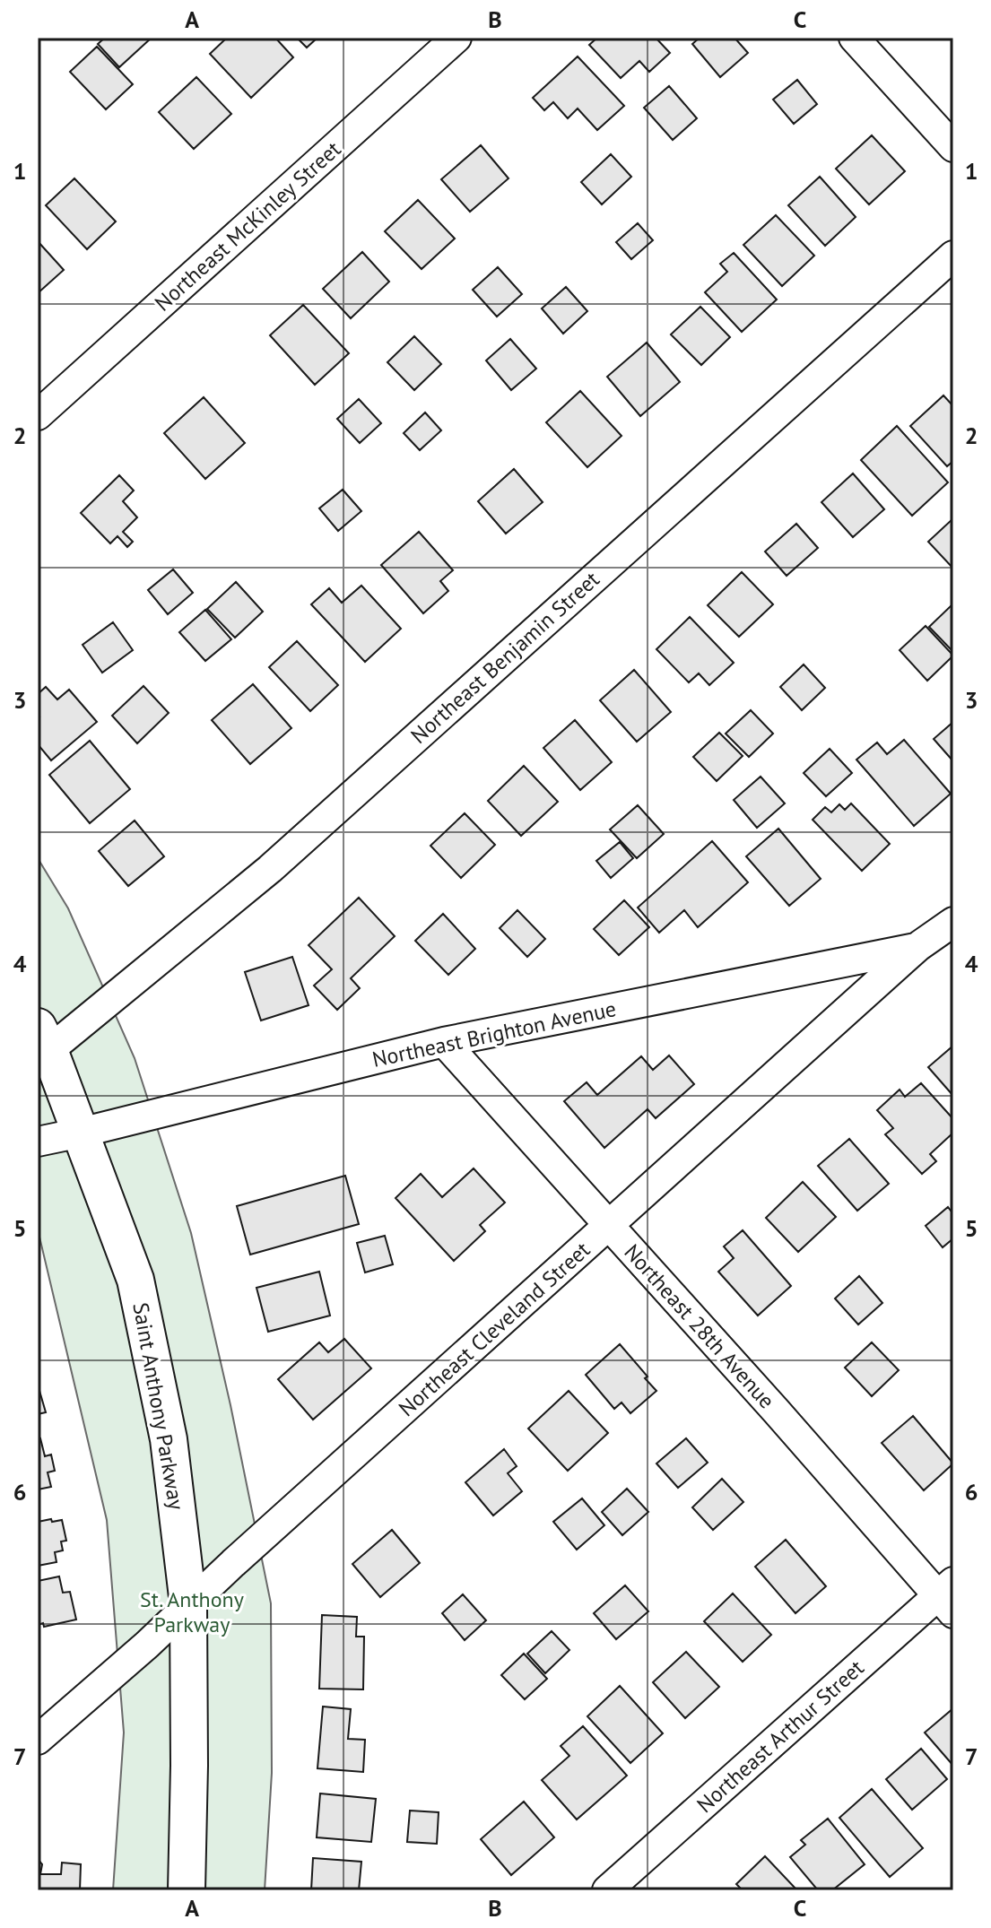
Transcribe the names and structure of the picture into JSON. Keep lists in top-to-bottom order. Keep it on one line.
{"streets":{"street":["Northeast McKinley Street","Northeast Benjamin Street","Northeast Brighton Avenue","Northeast 28th Avenue","Northeast Cleveland Street","Saint Anthony Parkway","Northeast Arthur Street"]},"crossings":[["Northeast Benjamin Street","Saint Anthony Parkway"],["Northeast Brighton Avenue","Northeast 28th Avenue"],["Northeast Brighton Avenue","Northeast Cleveland Street"],["Northeast Brighton Avenue","Saint Anthony Parkway"],["Northeast 28th Avenue","Northeast Cleveland Street"],["Northeast 28th Avenue","Northeast Arthur Street"],["Northeast Cleveland Street","Saint Anthony Parkway"]],"parks":["St. Anthony Parkway"],"grid":{"columns":["A","B","C"],"rows":["1","2","3","4","5","6","7"]}}
